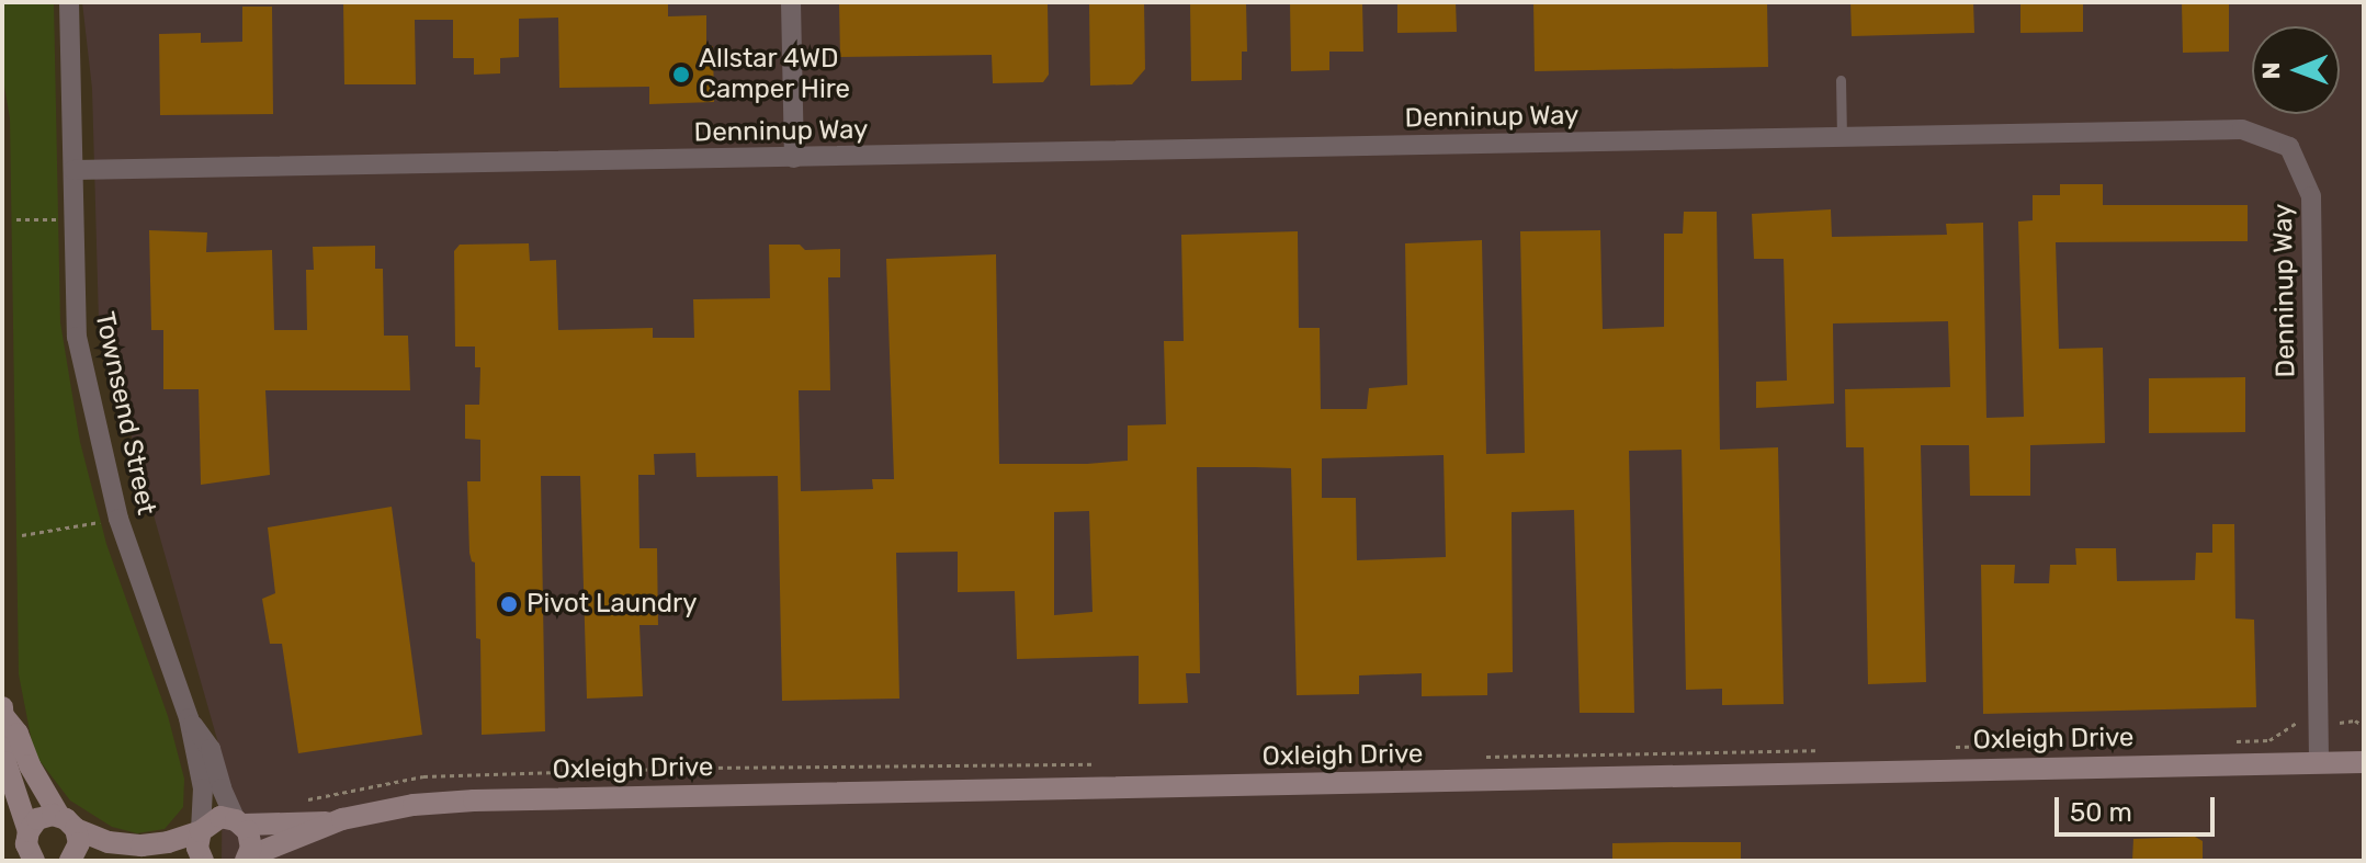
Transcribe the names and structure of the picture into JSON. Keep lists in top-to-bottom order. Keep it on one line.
{"streets":{"street":["Denninup Way","Townsend Street","Oxleigh Drive"]},"crossings":[["Denninup Way","Townsend Street"],["Denninup Way","Oxleigh Drive"],["Townsend Street","Oxleigh Drive"]],"places":["Allstar 4WD Camper Hire","Pivot Laundry"],"scale_bar":"50 m","north":"left"}
